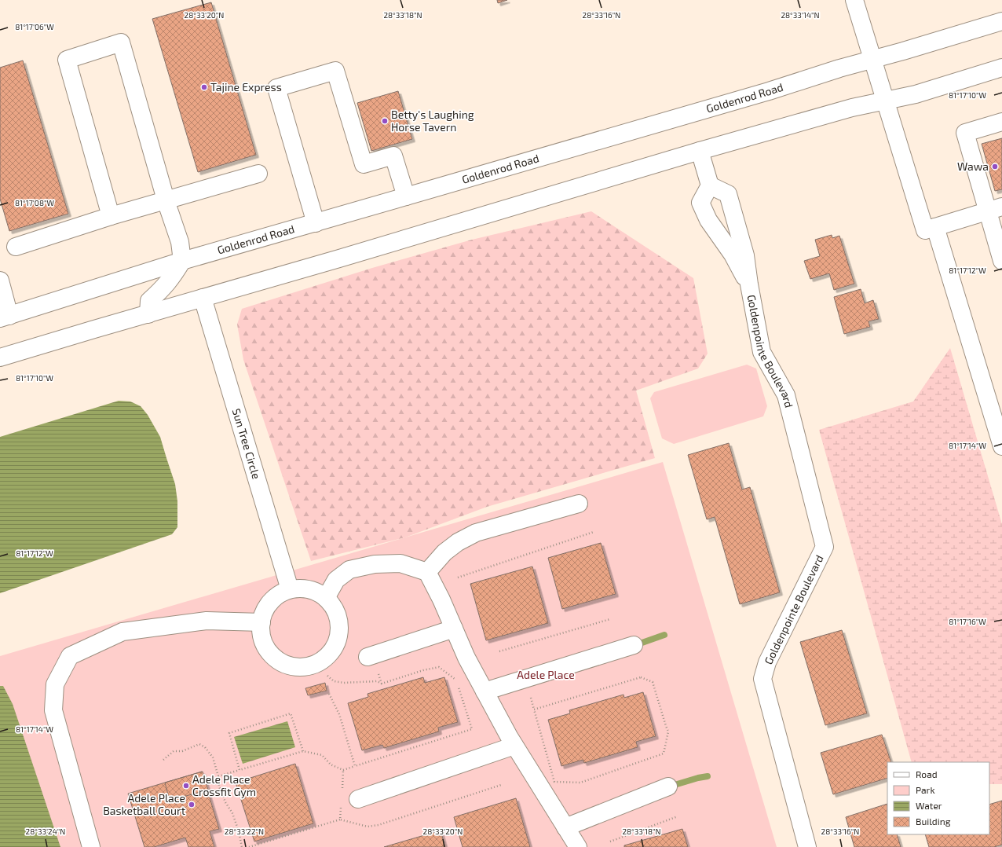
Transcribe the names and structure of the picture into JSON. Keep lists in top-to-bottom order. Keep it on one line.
{"streets":{"main road":["Goldenrod Road","Goldenpointe Boulevard","Sun Tree Circle"]},"parks":["Adele Place"],"places":["Tajine Express","Betty's Laughing Horse Tavern","Wawa","Adele Place Crossfit Gym","Adele Place Basketball Court"],"legend":["Road","Park","Water","Building"],"coordinates":["28°33'20\"N","28°33'18\"N","28°33'16\"N","28°33'14\"N","81°17'06\"W","81°17'10\"W","81°17'08\"W","81°17'12\"W","81°17'14\"W","81°17'16\"W","28°33'24\"N","28°33'22\"N"]}
